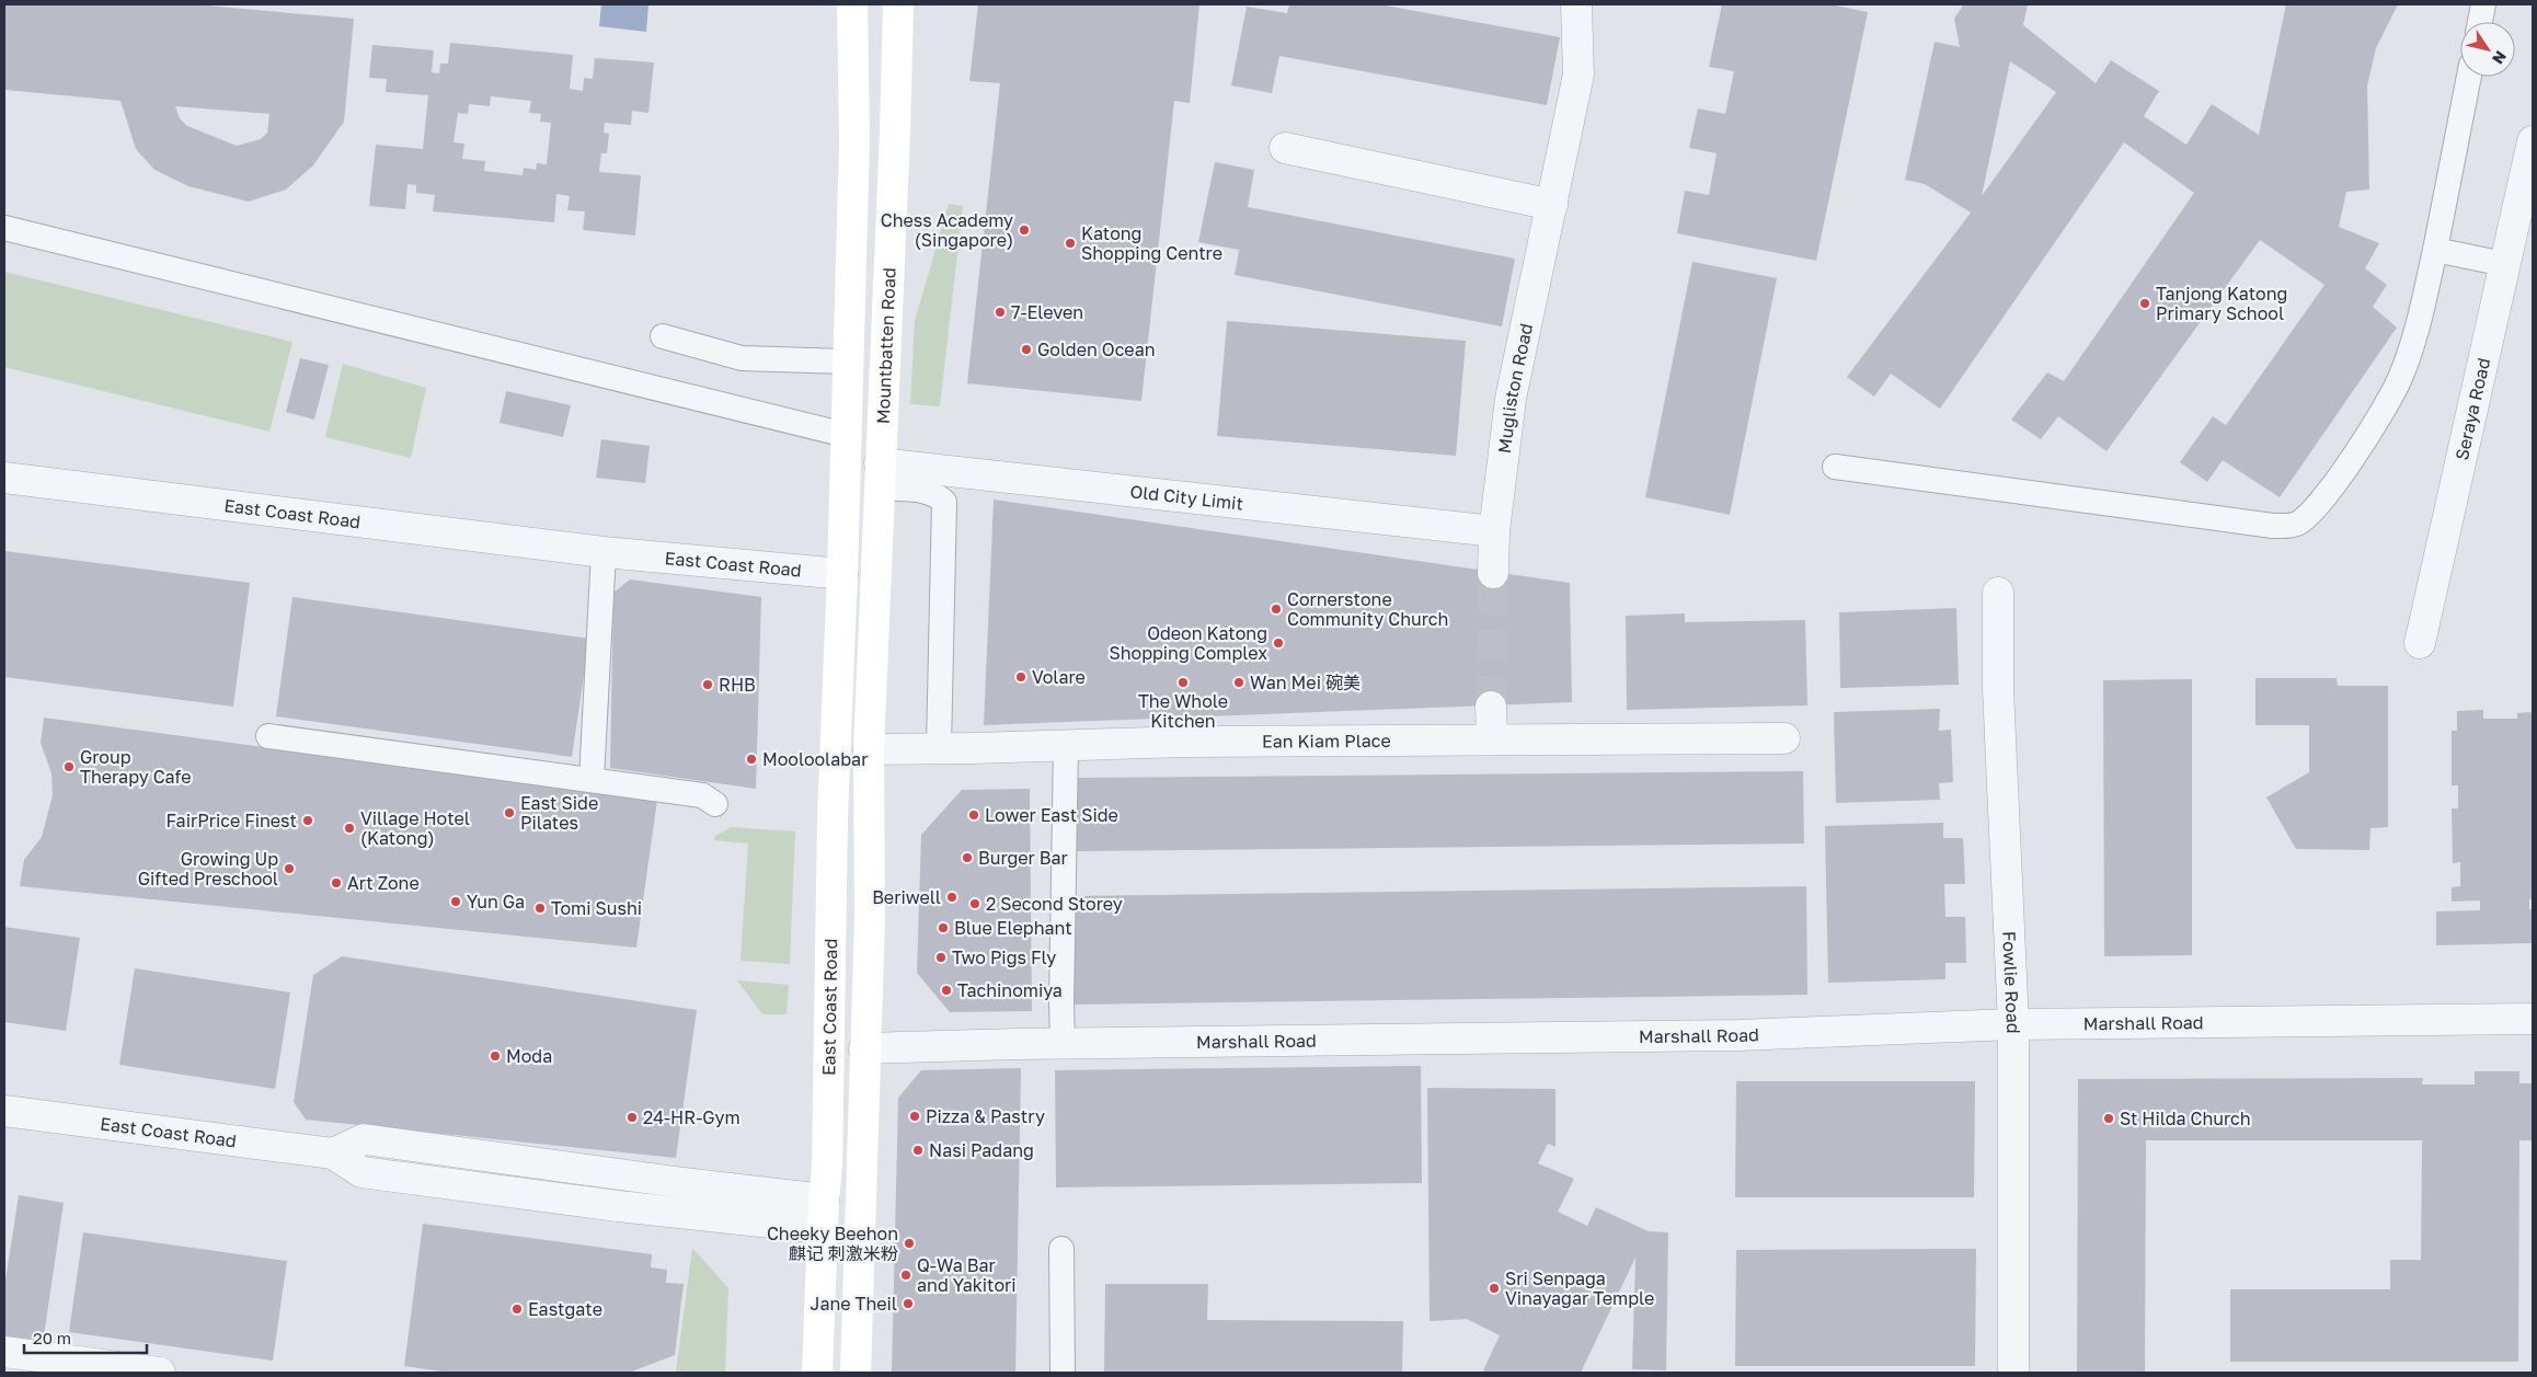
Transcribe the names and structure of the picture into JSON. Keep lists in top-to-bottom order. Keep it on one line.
{"streets":{"main road":["Mountbatten Road","East Coast Road"],"street":["Mugliston Road","Seraya Road","Old City Limit","Ean Kiam Place","Fowlie Road","Marshall Road"]},"crossings":[["Mountbatten Road","Old City Limit"],["Mountbatten Road","East Coast Road"],["Mugliston Road","Old City Limit"],["East Coast Road","Ean Kiam Place"],["East Coast Road","Marshall Road"],["Fowlie Road","Marshall Road"]],"places":["Chess Academy (Singapore)","Katong Shopping Centre","Tanjong Katong Primary School","7-Eleven","Golden Ocean","Cornerstone Community Church","Odeon Katong Shopping Complex","Volare","The Whole Kitchen","Wan Mei 碗美","RHB","Mooloolabar","Group Therapy Cafe","East Side Pilates","Lower East Side","FairPrice Finest","Village Hotel (Katong)","Burger Bar","Growing Up Gifted Preschool","Art Zone","Beriwell","Yun Ga","2 Second Storey","Tomi Sushi","Blue Elephant","Two Pigs Fly","Tachinomiya","Moda","Pizza & Pastry","24-HR-Gym","St Hilda Church","Nasi Padang","Cheeky Beehon 麒记 刺激米粉","Q-Wa Bar and Yakitori","Sri Senpaga Vinayagar Temple","Jane Theil","Eastgate"],"scale_bar":"20 m","north":"bottom right"}
